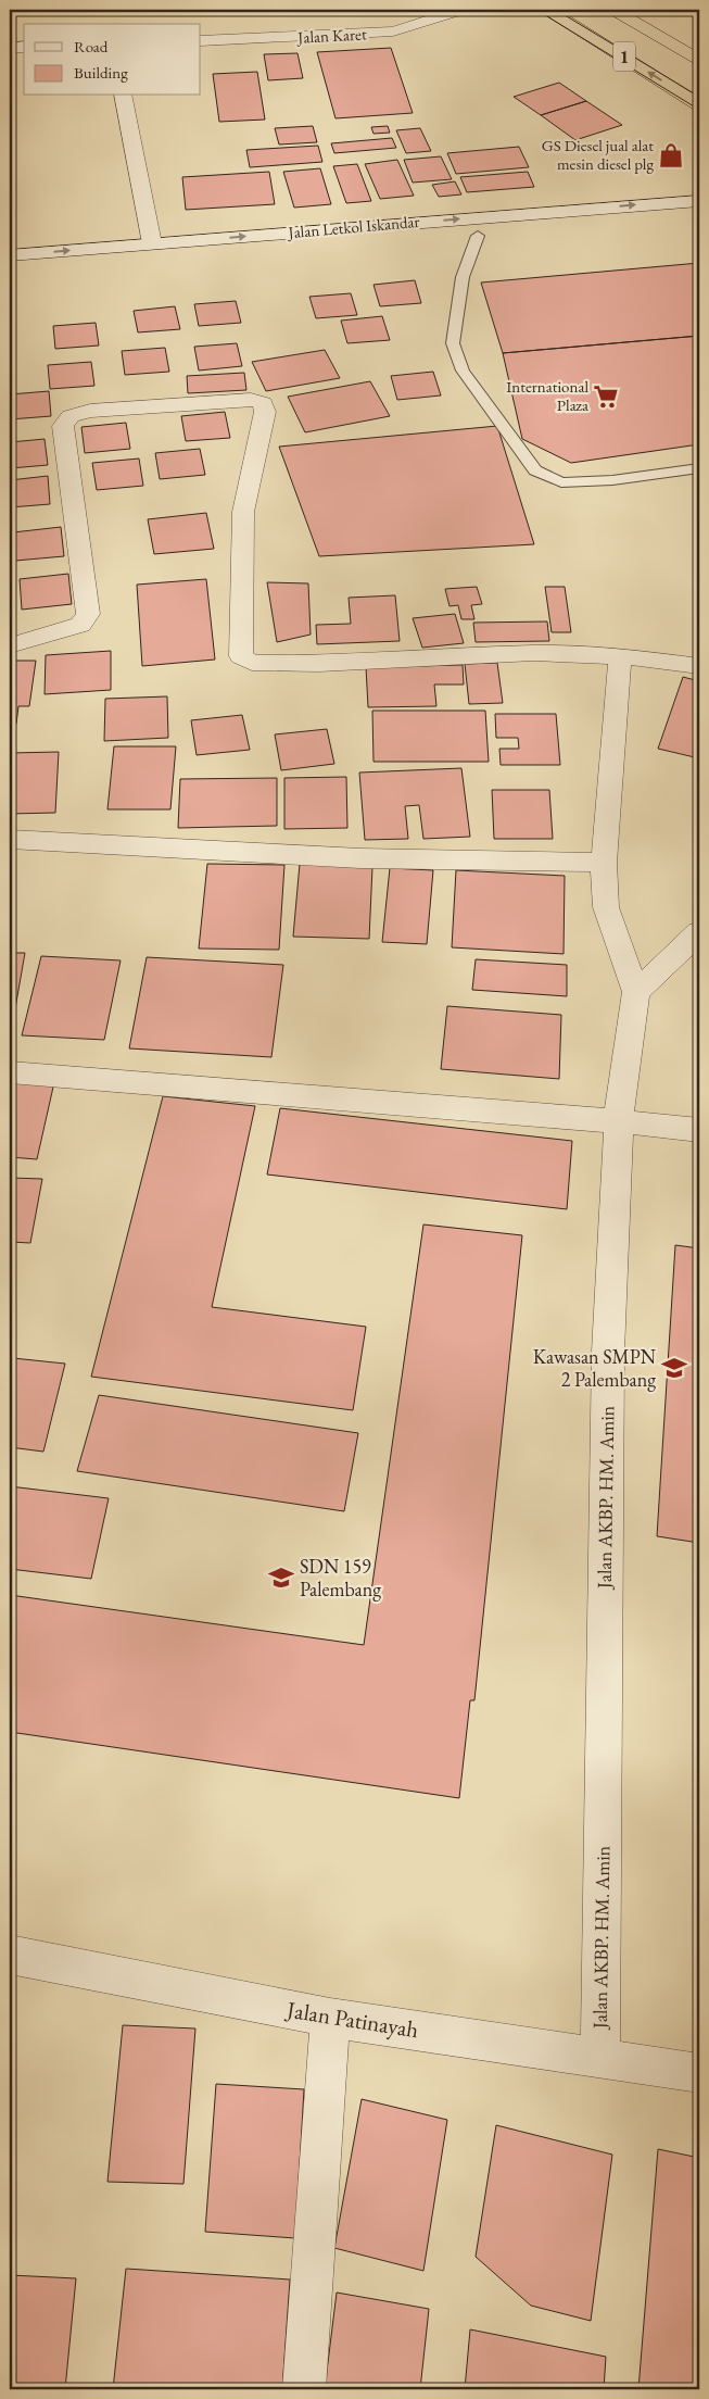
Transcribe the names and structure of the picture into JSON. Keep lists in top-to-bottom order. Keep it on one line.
{"streets":{"highway":["1"],"street":["Jalan Karet","Jalan Letkol Iskandar","Jalan AKBP. HM. Amin","Jalan Patinayah"]},"crossings":[["Jalan AKBP. HM. Amin","Jalan Patinayah"]],"places":{"shop":["GS Diesel jual alat mesin diesel plg"],"supermarket":["International Plaza"],"school or university":["Kawasan SMPN 2 Palembang","SDN 159 Palembang"]},"legend":["Road","Building"]}
